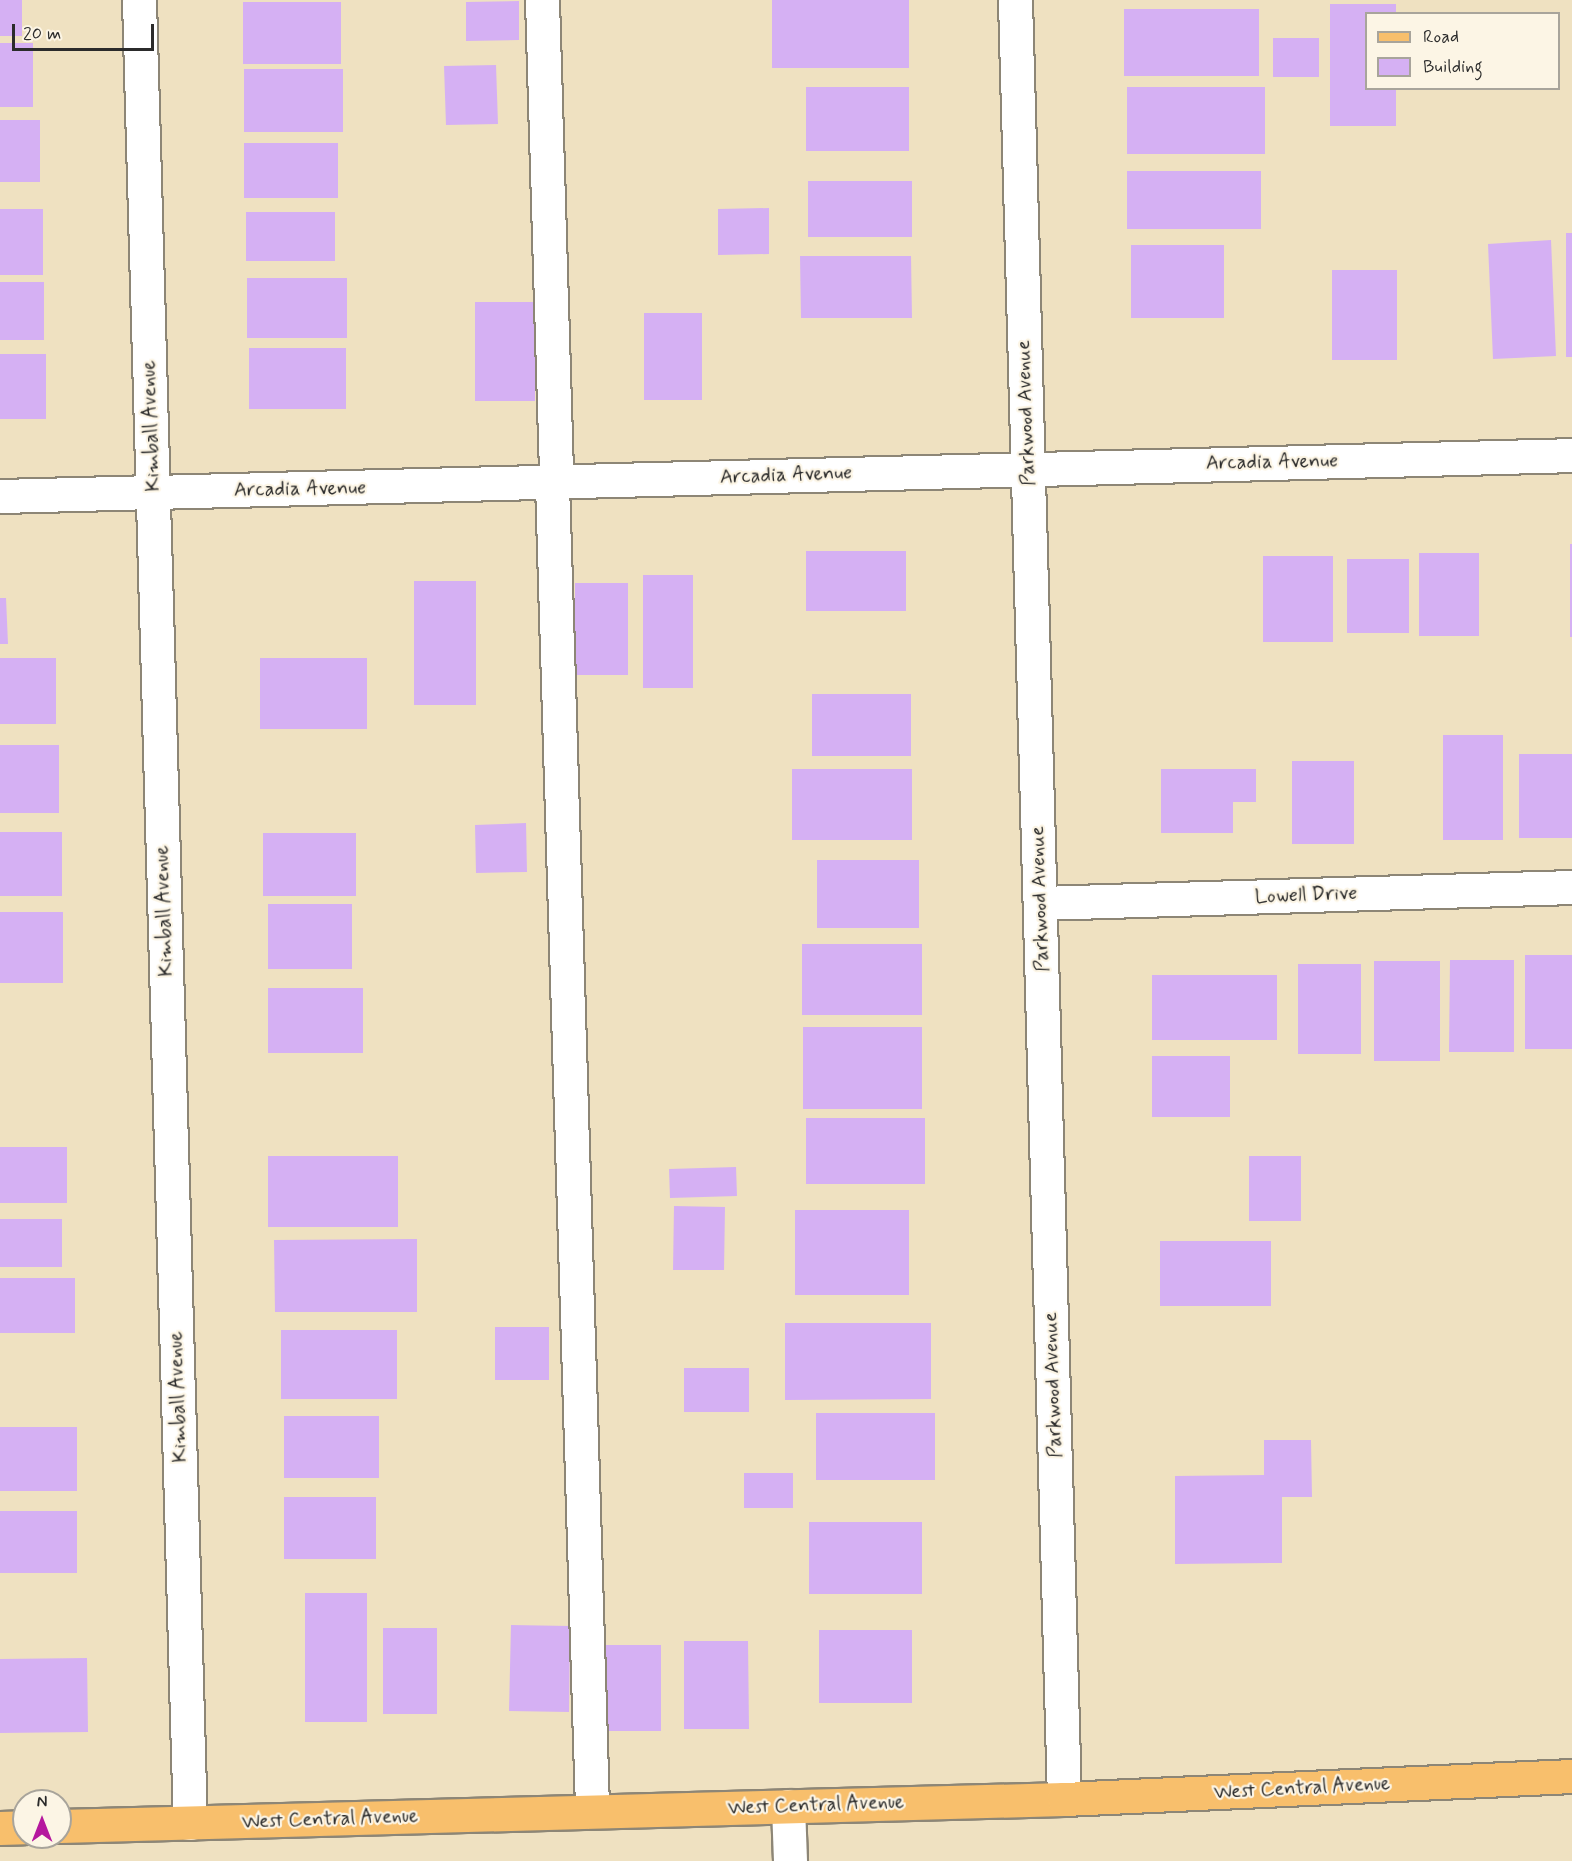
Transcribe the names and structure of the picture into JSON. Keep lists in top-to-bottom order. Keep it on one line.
{"streets":{"main road":["West Central Avenue"],"street":["Parkwood Avenue","Kimball Avenue","Arcadia Avenue","Lowell Drive"]},"crossings":[["Parkwood Avenue","Arcadia Avenue"],["Parkwood Avenue","Lowell Drive"],["Parkwood Avenue","West Central Avenue"],["Kimball Avenue","Arcadia Avenue"],["Kimball Avenue","West Central Avenue"]],"legend":["Road","Building"],"scale_bar":"20 m","north":"top"}
